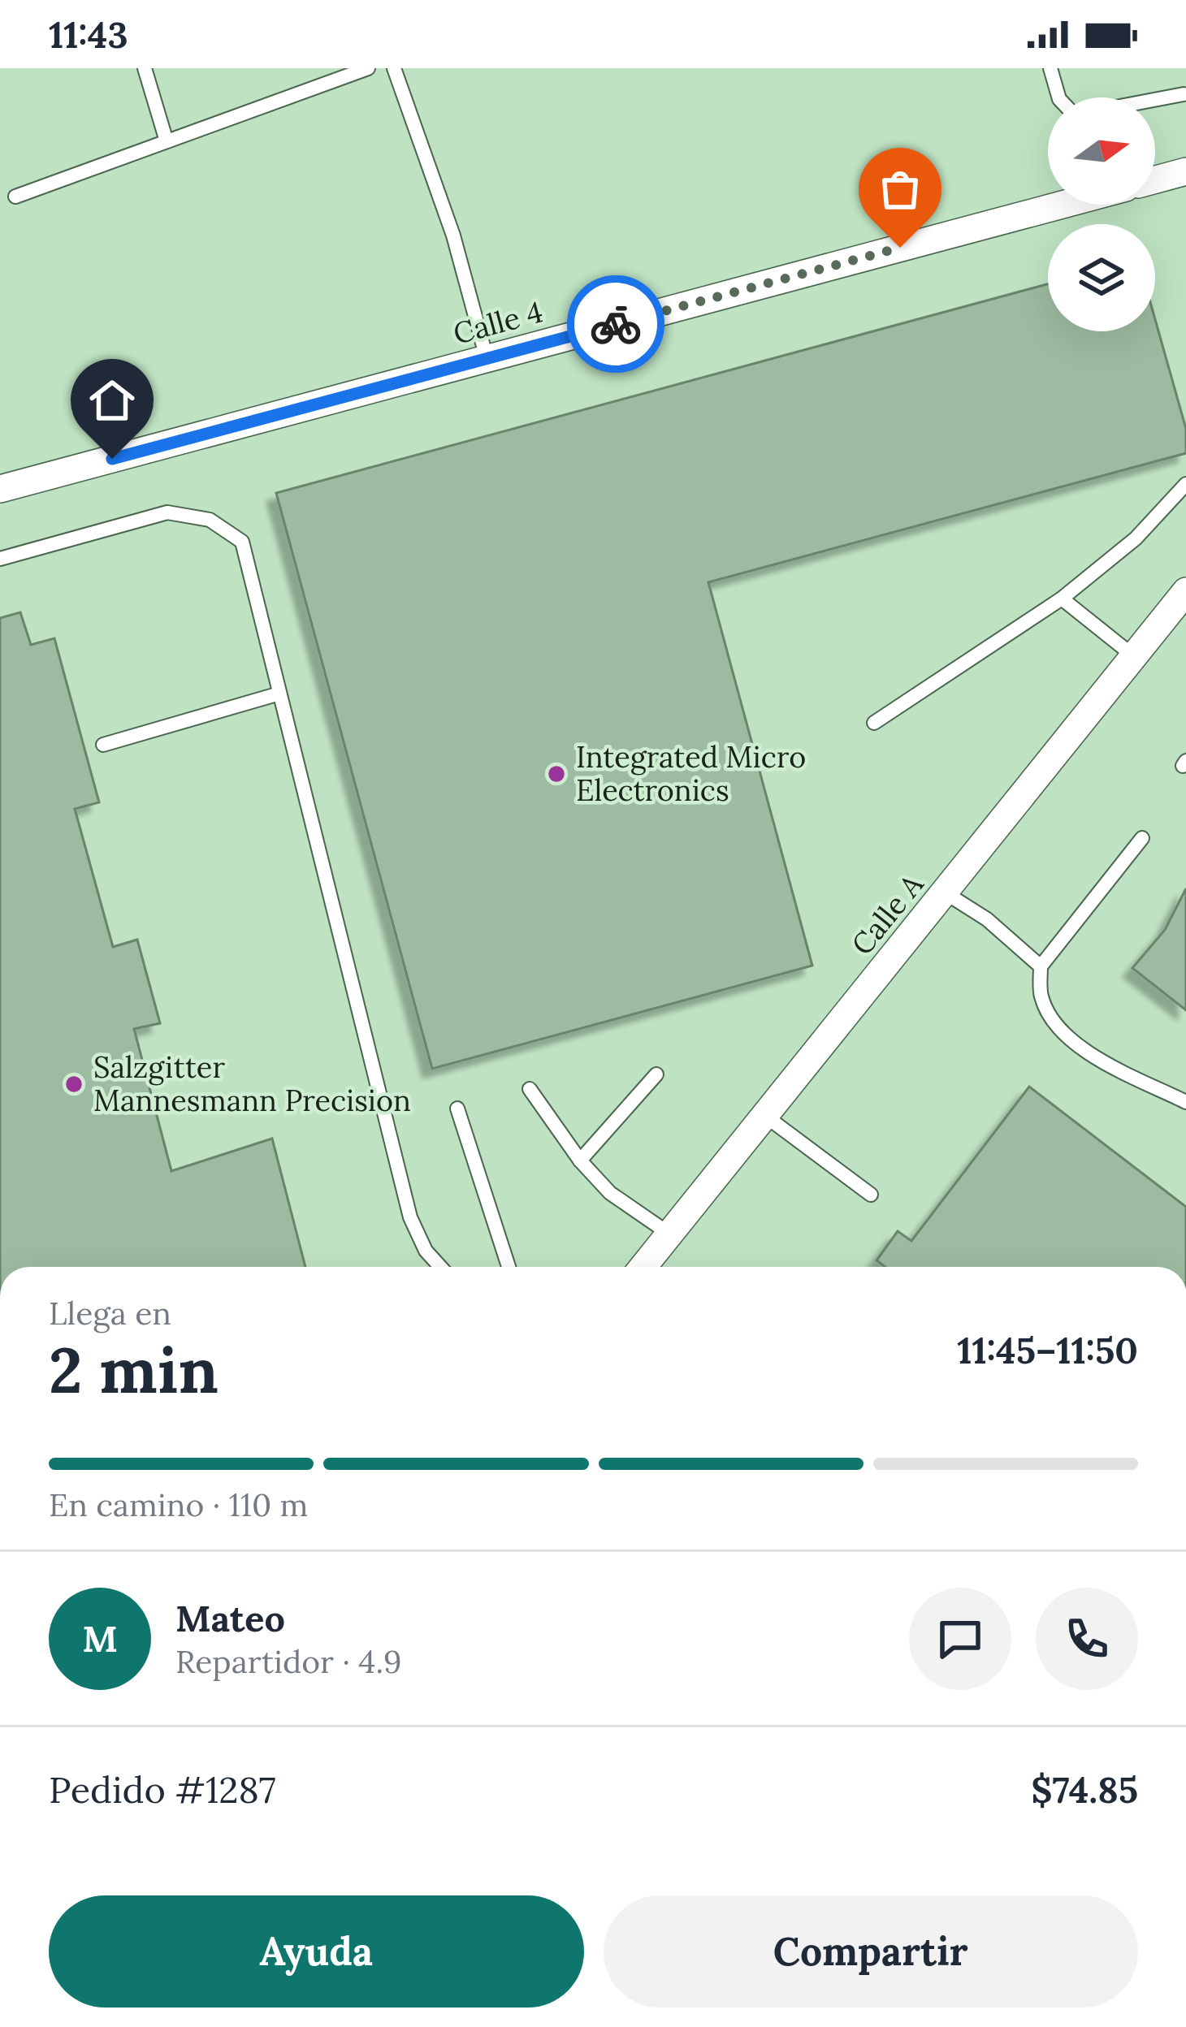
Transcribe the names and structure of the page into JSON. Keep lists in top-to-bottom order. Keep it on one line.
{"streets":{"street":["Calle 4","Calle A"]},"places":["Integrated Micro Electronics","Salzgitter Mannesmann Precision"],"north":"right","page":{"status":"11:43","heading":["2 min","Llega en","11:45–11:50"],"panel":["Mateo","Repartidor · 4.9","Pedido #1287","$74.85"],"bar":"En camino · 110 m","round":"M","buttons":["Ayuda","Compartir"]}}
